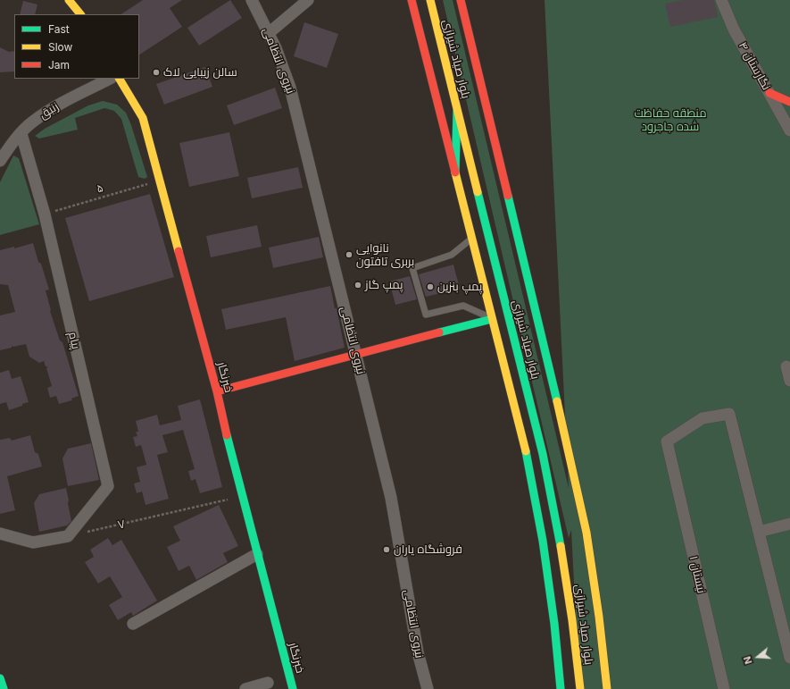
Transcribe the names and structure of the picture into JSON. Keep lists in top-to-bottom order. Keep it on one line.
{"streets":{"main road":["بلوار صیاد شیرازی","خبرنگار"],"street":["نیروی انتظامی","نگارستان ۴","زنبق","پیام","نیستان ۱"],"path":["۵","۷"]},"crossings":[["زنبق","پیام"],["۵","پیام"],["۵","خبرنگار"],["پیام","۷"],["خبرنگار","۷"]],"parks":["منطقه حفاظت شده جاجرود"],"places":["سالن زیبایی لاک","نانوایی بربری تافتون","پمپ گاز","پمپ بنزین","فروشگاه یاران"],"legend":["Fast","Slow","Jam"],"north":"left"}
